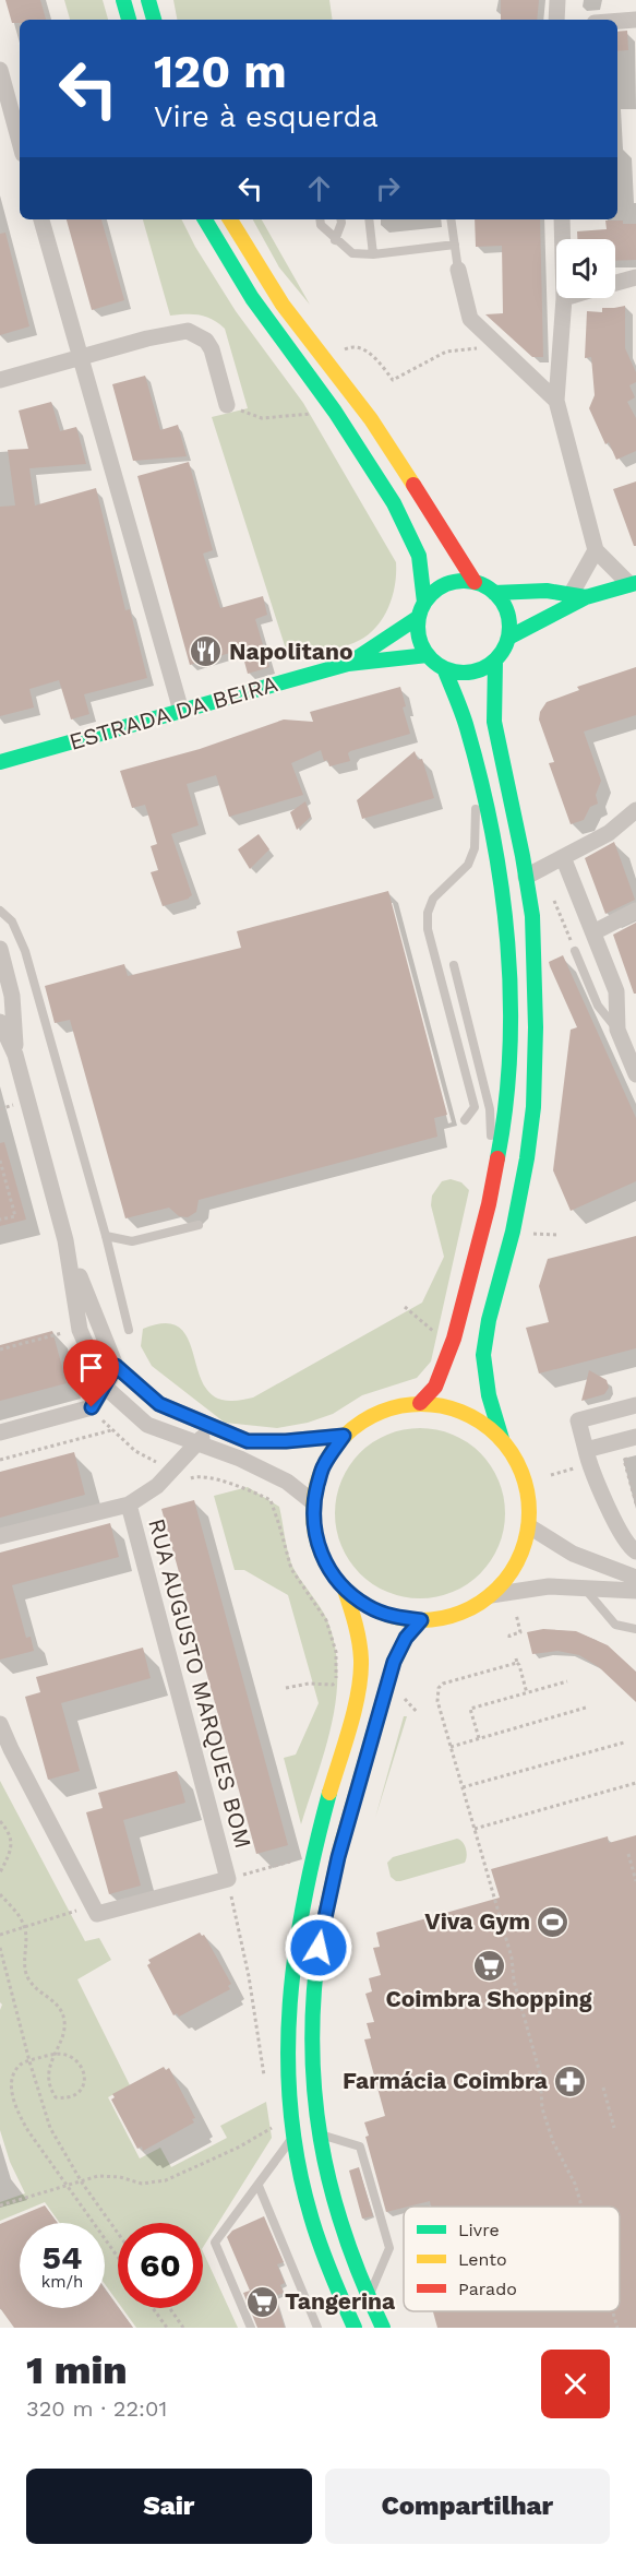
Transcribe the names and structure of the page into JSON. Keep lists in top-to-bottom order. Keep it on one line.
{"streets":{"main road":["ESTRADA DA BEIRA"],"street":["RUA AUGUSTO MARQUES BOM"]},"places":{"restaurant":["Napolitano"],"sports":["Viva Gym"],"supermarket":["Coimbra Shopping","Tangerina"],"pharmacy":["Farmácia Coimbra"]},"legend":["Livre","Lento","Parado"],"page":{"turn":["120 m","Vire à esquerda"],"speed":"54 km/h","limit":"60","heading":["1 min","320 m · 22:01"],"buttons":["Sair","Compartilhar"]}}
